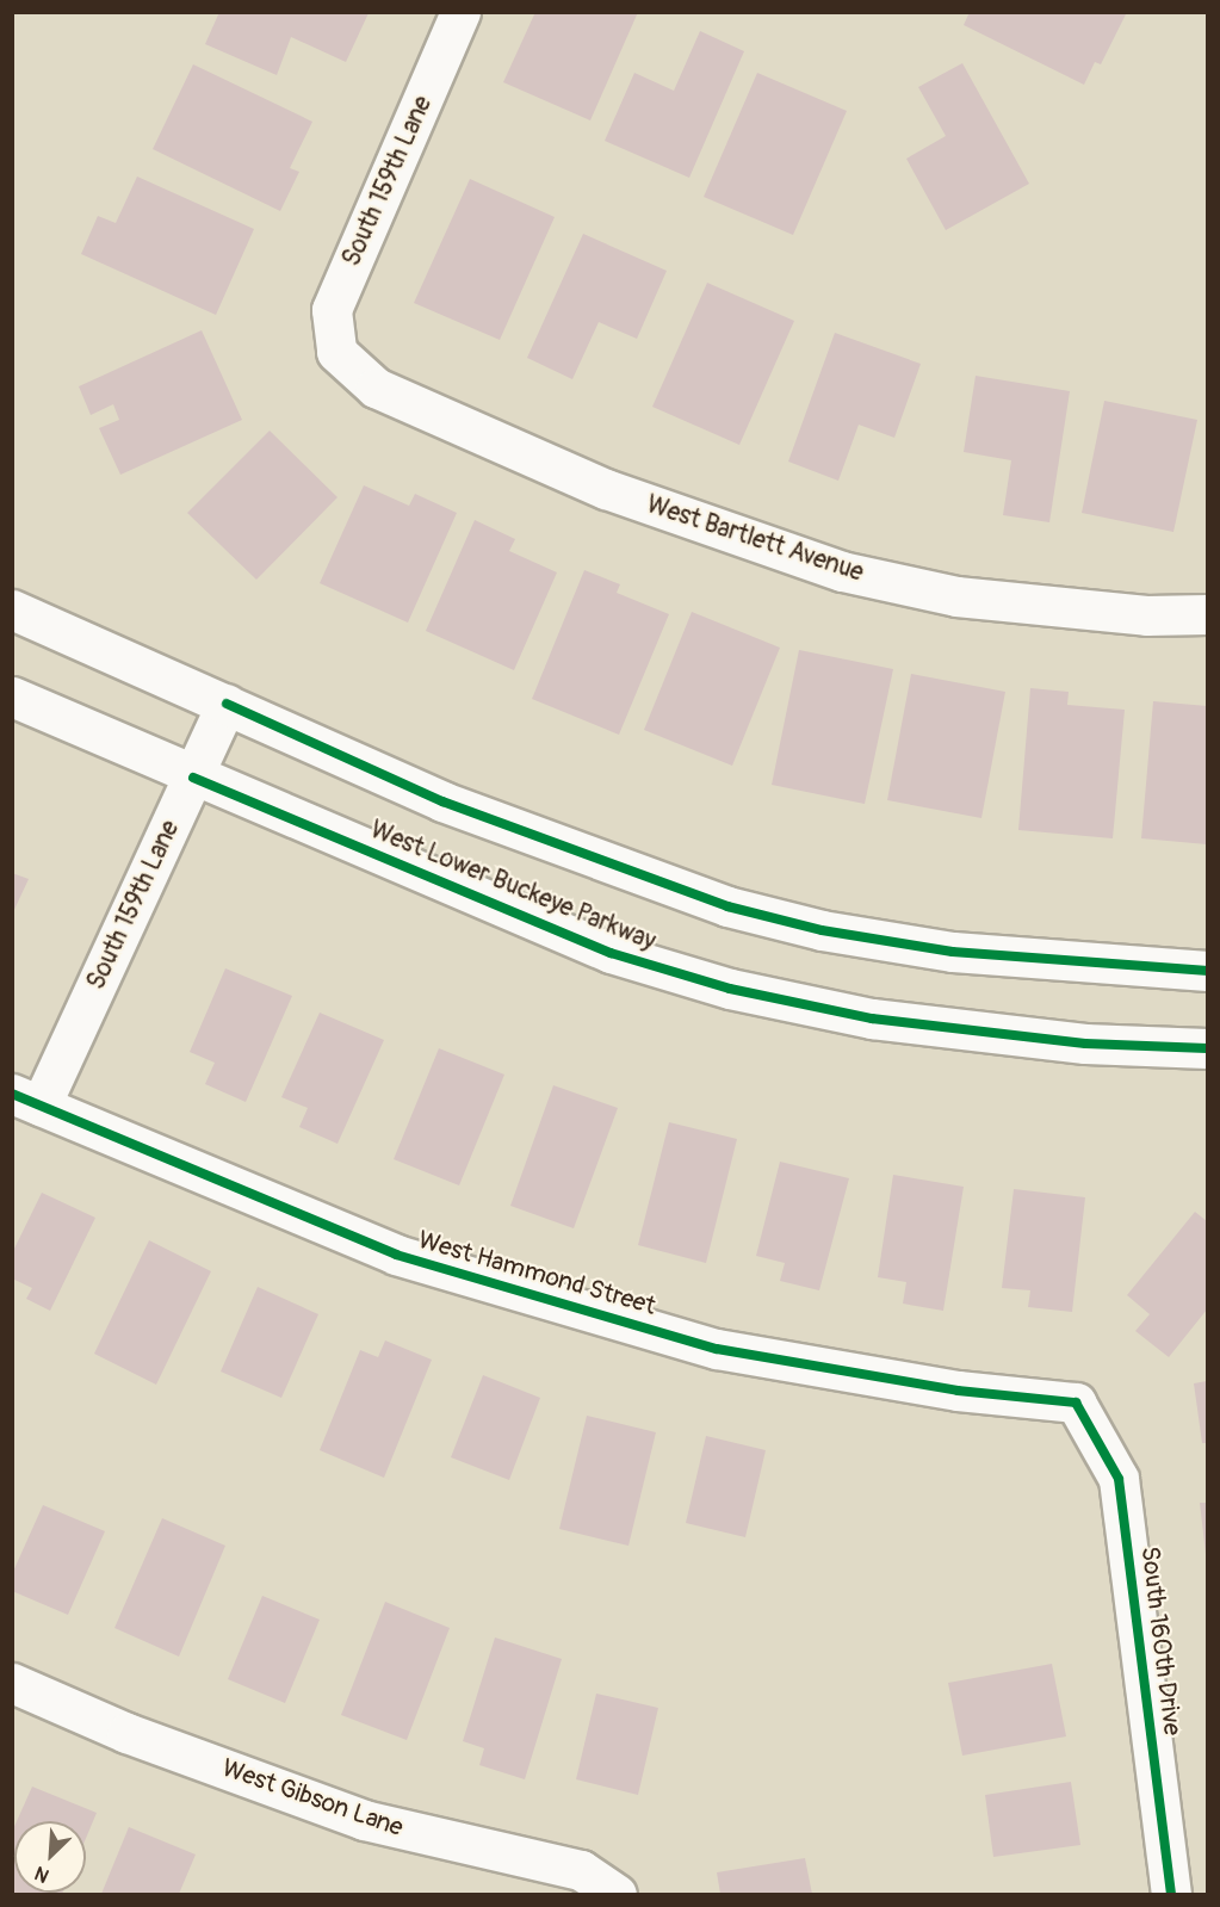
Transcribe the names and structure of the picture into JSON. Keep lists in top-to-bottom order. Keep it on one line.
{"streets":{"street":["South 159th Lane","West Bartlett Avenue","West Lower Buckeye Parkway","West Hammond Street","South 160th Drive","West Gibson Lane"]},"crossings":[["South 159th Lane","West Bartlett Avenue"],["South 159th Lane","West Lower Buckeye Parkway"],["South 159th Lane","West Hammond Street"],["West Hammond Street","South 160th Drive"]],"north":"bottom left"}
